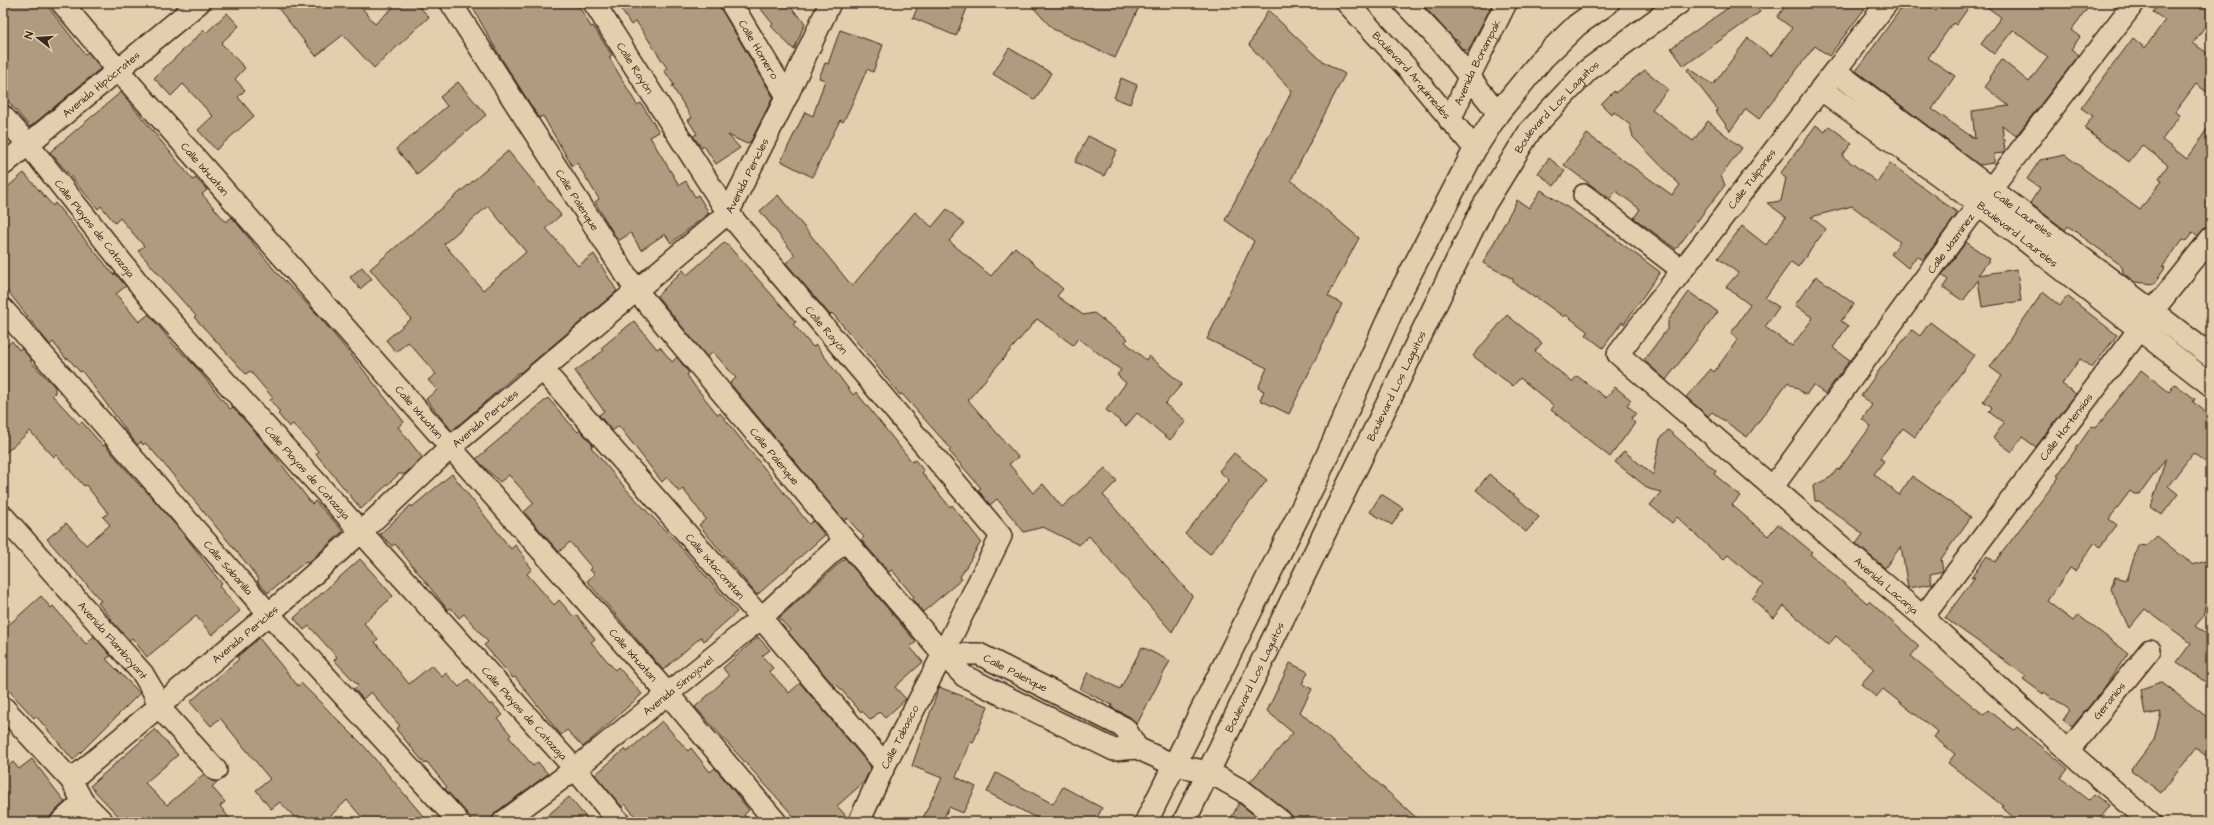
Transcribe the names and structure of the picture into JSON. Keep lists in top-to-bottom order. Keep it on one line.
{"streets":{"main road":["Boulevard Los Laguitos","Calle Tulipanes","Calle Laureles","Boulevard Laureles"],"street":["Calle Homero","Avenida Bonampak","Calle Rayón","Boulevard Arquímedes","Avenida Hipócrates","Calle Ixhuatan","Avenida Pericles","Calle Palenque","Calle Playas de Catazaja","Calle Jazminez","Calle Hortensias","Calle Ixtacomitan","Calle Sabanilla","Avenida Lacanja","Avenida Flamboyant","Avenida Simojovel","Geranios","Calle Tabasco"]},"crossings":[["Calle Homero","Avenida Pericles"],["Avenida Bonampak","Boulevard Arquímedes"],["Calle Rayón","Avenida Pericles"],["Calle Rayón","Calle Palenque"],["Calle Rayón","Calle Tabasco"],["Avenida Hipócrates","Calle Ixhuatan"],["Avenida Hipócrates","Calle Playas de Catazaja"],["Boulevard Los Laguitos","Calle Palenque"],["Calle Ixhuatan","Avenida Pericles"],["Calle Ixhuatan","Avenida Simojovel"],["Avenida Pericles","Calle Palenque"],["Avenida Pericles","Calle Playas de Catazaja"],["Avenida Pericles","Calle Ixtacomitan"],["Avenida Pericles","Calle Sabanilla"],["Avenida Pericles","Avenida Flamboyant"],["Calle Tulipanes","Calle Laureles"],["Calle Tulipanes","Boulevard Laureles"],["Calle Tulipanes","Avenida Lacanja"],["Calle Palenque","Avenida Simojovel"],["Calle Palenque","Calle Tabasco"],["Calle Laureles","Boulevard Laureles"],["Calle Laureles","Calle Jazminez"],["Calle Laureles","Calle Hortensias"],["Calle Playas de Catazaja","Avenida Simojovel"],["Boulevard Laureles","Calle Jazminez"],["Boulevard Laureles","Calle Hortensias"],["Calle Jazminez","Avenida Lacanja"],["Calle Hortensias","Avenida Lacanja"],["Calle Ixtacomitan","Avenida Simojovel"],["Calle Ixtacomitan","Calle Tabasco"],["Avenida Lacanja","Geranios"]],"north":"left"}
